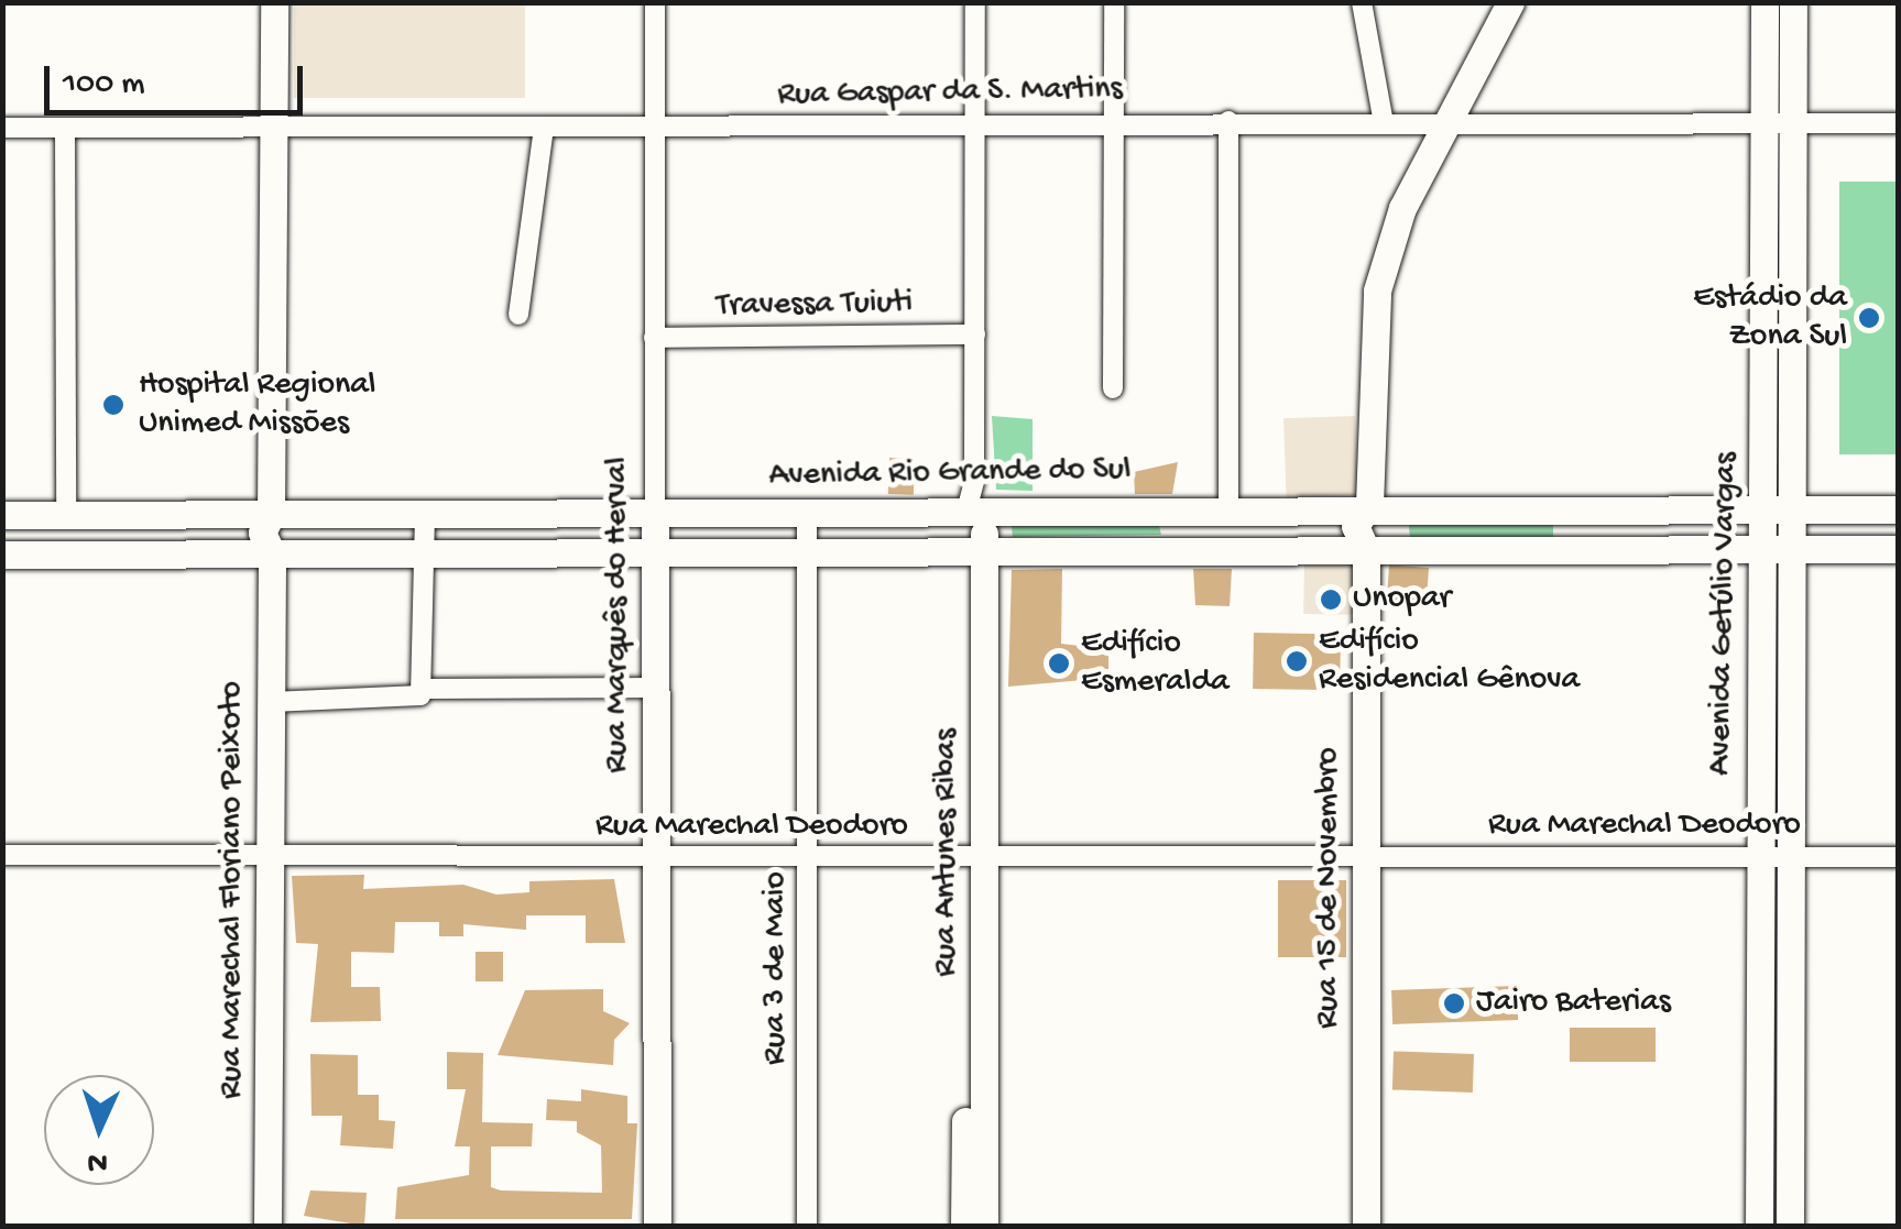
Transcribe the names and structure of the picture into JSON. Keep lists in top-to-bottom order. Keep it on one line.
{"streets":{"main road":["Avenida Rio Grande do Sul","Avenida Getúlio Vargas","Rua Marquês do Herval","Rua Antunes Ribas","Rua 15 de Novembro","Rua Marechal Floriano Peixoto"],"street":["Rua Gaspar da S. Martins","Travessa Tuiuti","Rua Marechal Deodoro","Rua 3 de Maio"]},"crossings":[["Rua Gaspar da S. Martins","Avenida Getúlio Vargas"],["Rua Gaspar da S. Martins","Rua Marquês do Herval"],["Rua Gaspar da S. Martins","Rua Antunes Ribas"],["Rua Gaspar da S. Martins","Rua 15 de Novembro"],["Rua Gaspar da S. Martins","Rua Marechal Floriano Peixoto"],["Travessa Tuiuti","Rua Marquês do Herval"],["Travessa Tuiuti","Rua Antunes Ribas"],["Avenida Rio Grande do Sul","Avenida Getúlio Vargas"],["Avenida Rio Grande do Sul","Rua Marquês do Herval"],["Avenida Rio Grande do Sul","Rua Antunes Ribas"],["Avenida Rio Grande do Sul","Rua 15 de Novembro"],["Avenida Rio Grande do Sul","Rua Marechal Floriano Peixoto"],["Avenida Rio Grande do Sul","Rua 3 de Maio"],["Avenida Getúlio Vargas","Rua Marechal Deodoro"],["Rua Marquês do Herval","Rua Marechal Deodoro"],["Rua Marechal Deodoro","Rua Antunes Ribas"],["Rua Marechal Deodoro","Rua 15 de Novembro"],["Rua Marechal Deodoro","Rua Marechal Floriano Peixoto"],["Rua Marechal Deodoro","Rua 3 de Maio"]],"places":["Estádio da Zona Sul","Hospital Regional Unimed Missões","Unopar","Edifício Residencial Gênova","Edifício Esmeralda","Jairo Baterias"],"scale_bar":"100 m","north":"bottom"}
